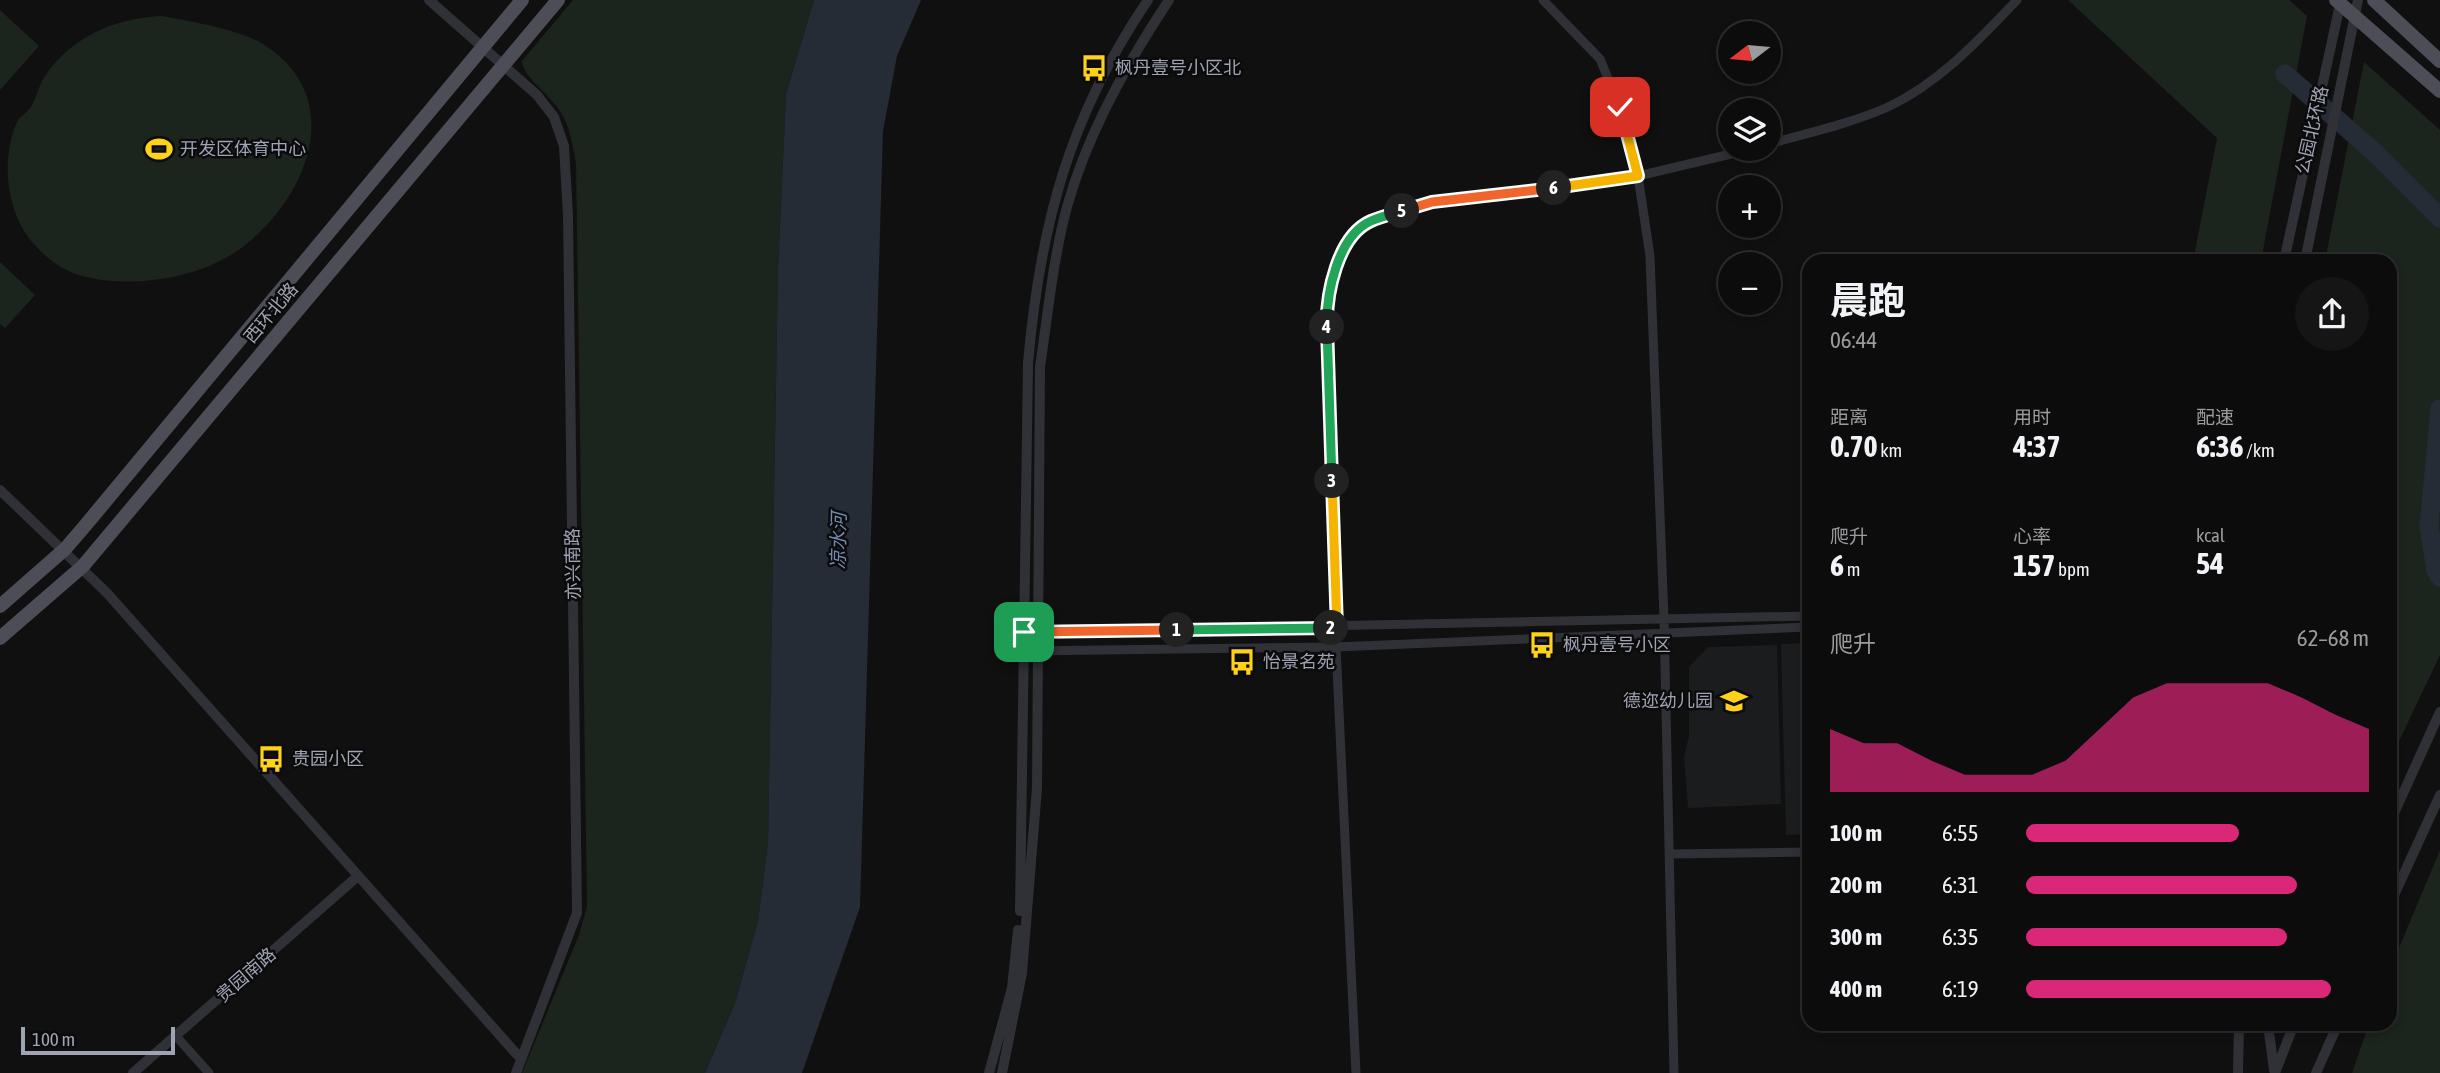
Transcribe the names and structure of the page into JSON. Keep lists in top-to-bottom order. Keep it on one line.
{"streets":{"main road":["西环北路"],"street":["公园北环路","亦兴南路","贵园南路"]},"crossings":[["西环北路","亦兴南路"]],"water":["凉水河"],"places":{"bus stop":["枫丹壹号小区北","枫丹壹号小区","怡景名苑","贵园小区"],"sports":["开发区体育中心"],"school or university":["德迩幼儿园"]},"scale_bar":"100 m","north":"left","page":{"map_buttons":["+","−"],"pins":["6","5","4","3","2","1"],"heading":["晨跑","06:44"],"stats":[["距离","0.70 km"],["用时","4:37"],["配速","6:36 /km"],["爬升","6 m"],["心率","157 bpm"],["kcal","54"]],"chart":["爬升","62–68 m"],"list":[{"name":"100 m","note":"6:55"},{"name":"200 m","note":"6:31"},{"name":"300 m","note":"6:35"},{"name":"400 m","note":"6:19"}],"scale":"100 m"}}
